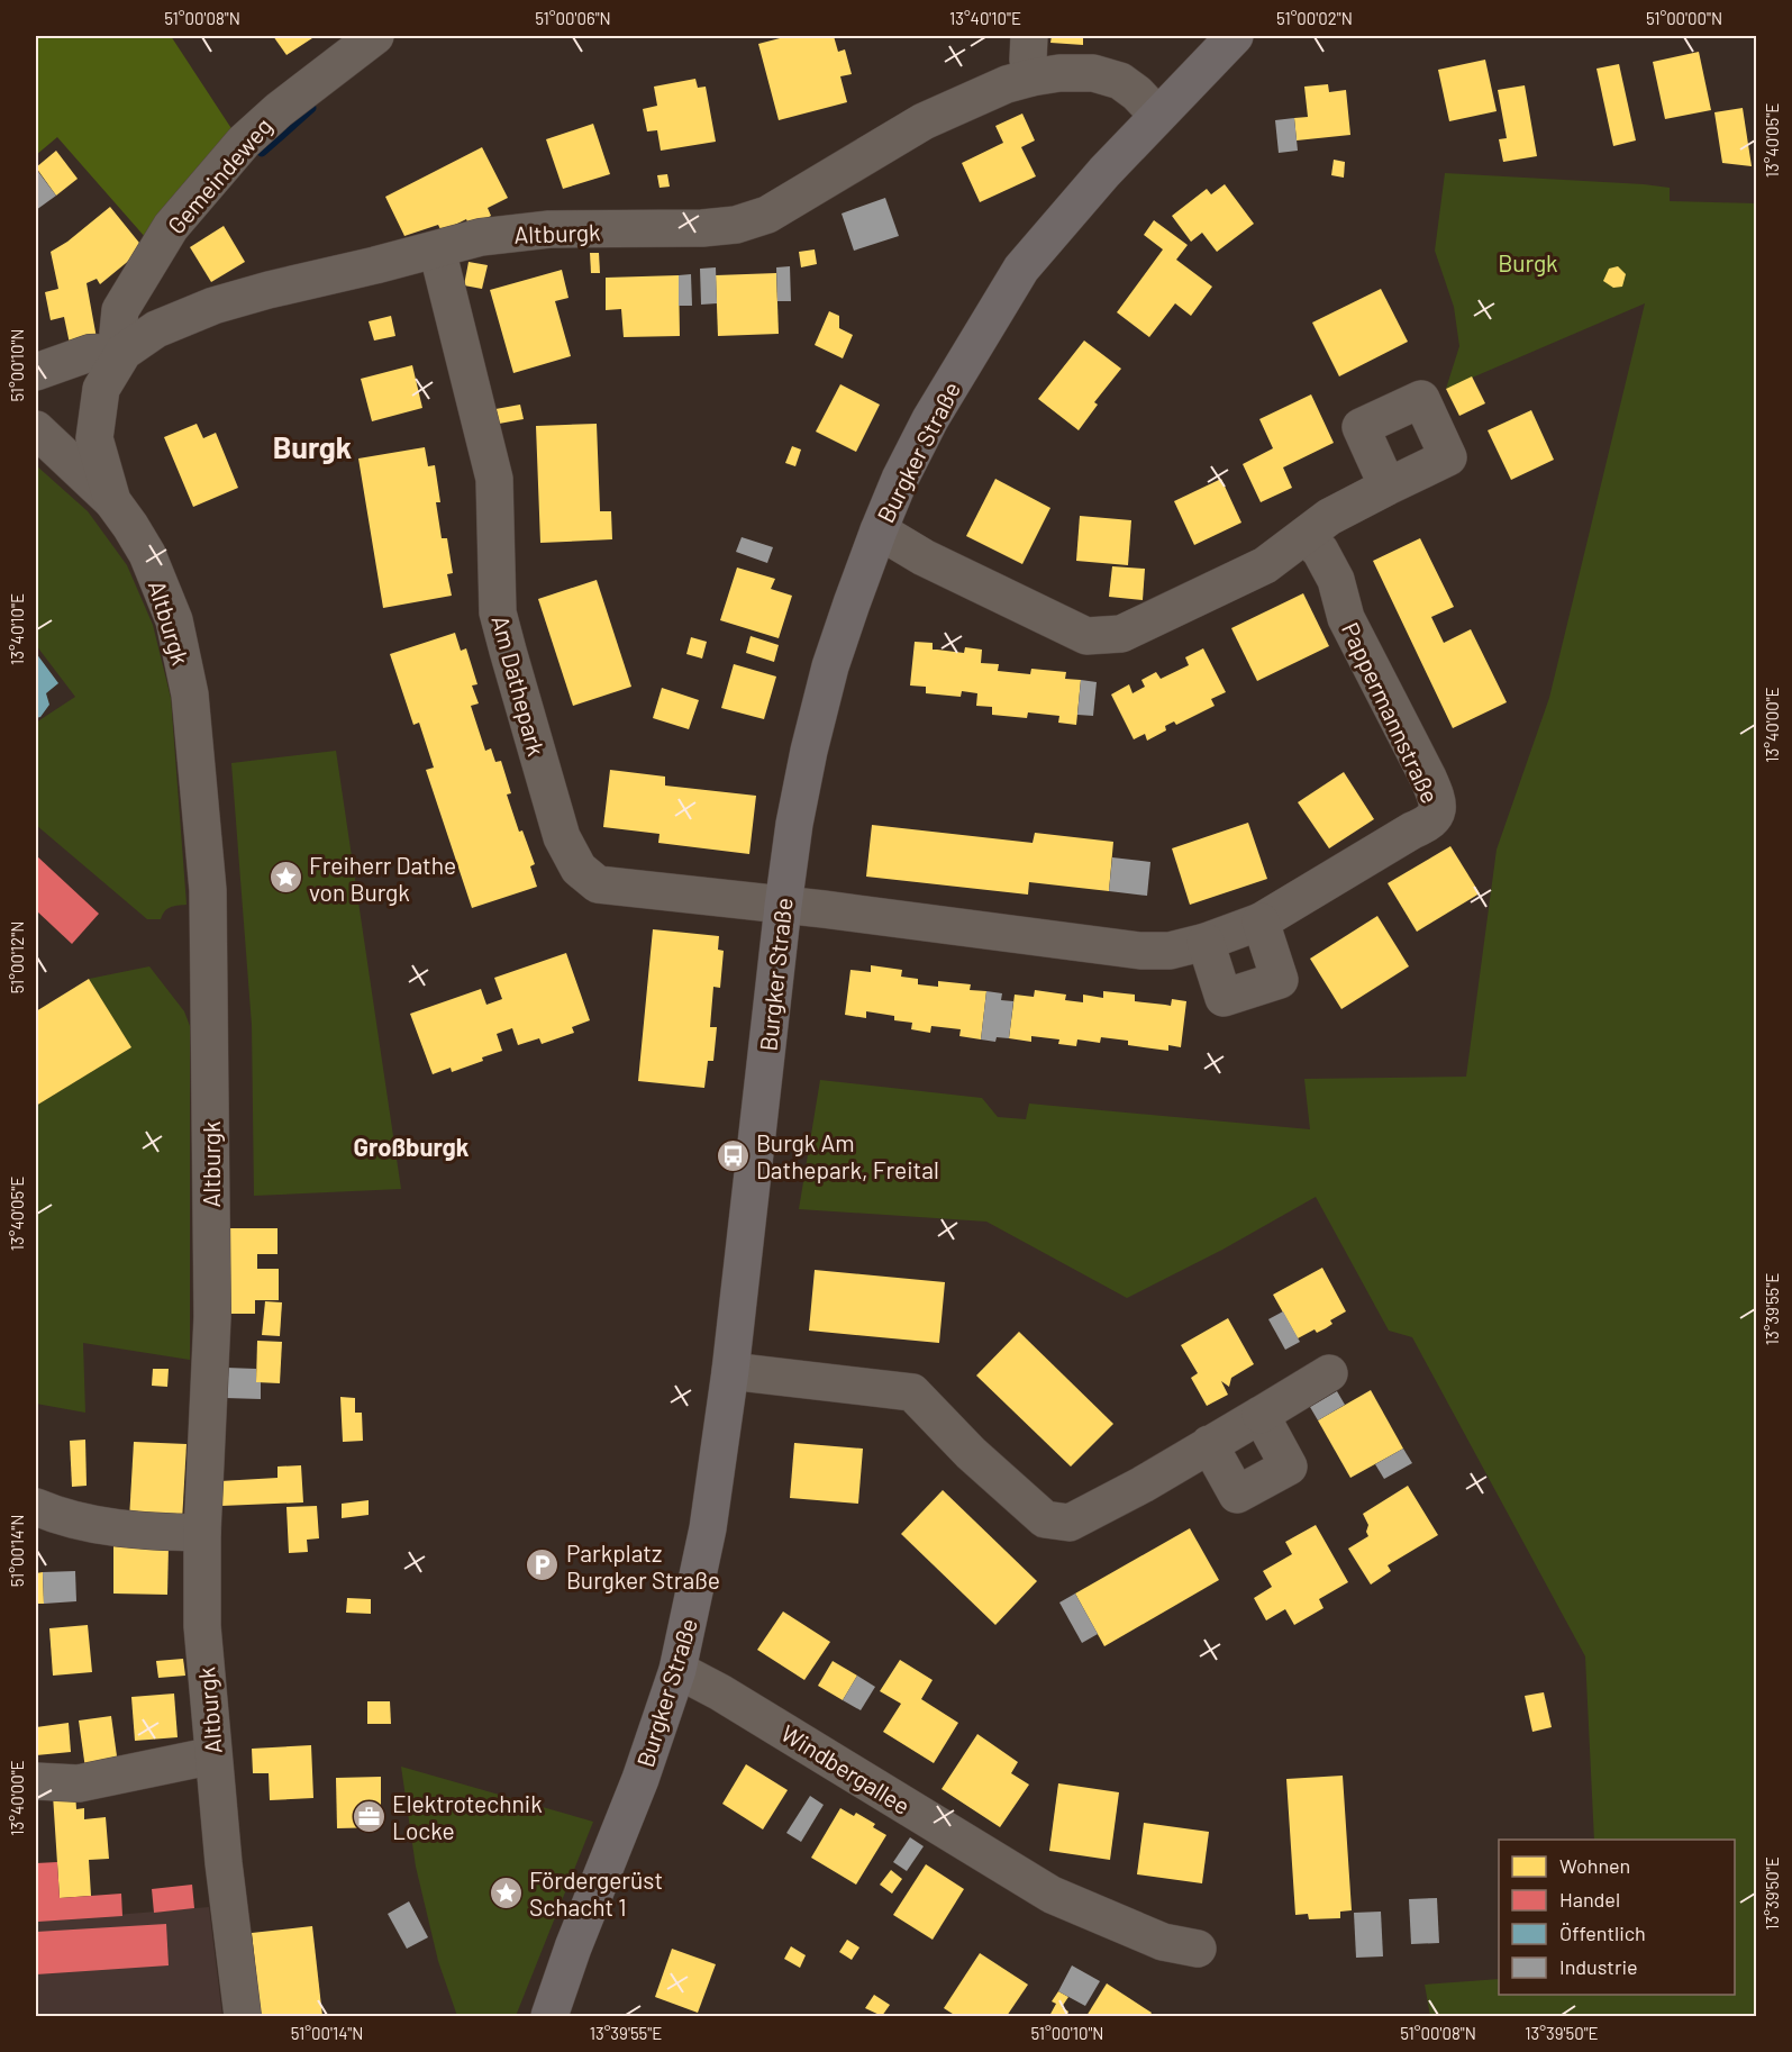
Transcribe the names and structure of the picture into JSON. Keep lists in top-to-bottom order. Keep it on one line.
{"streets":{"main road":["Burgker Straße"],"street":["Gemeindeweg","Altburgk","Am Dathepark","Pappermannstraße","Windbergallee"]},"crossings":[["Gemeindeweg","Altburgk"],["Altburgk","Burgker Straße"],["Altburgk","Am Dathepark"],["Burgker Straße","Am Dathepark"],["Burgker Straße","Pappermannstraße"],["Burgker Straße","Windbergallee"],["Am Dathepark","Pappermannstraße"]],"districts":["Burgk","Großburgk"],"parks":["Burgk"],"places":{"place":["Freiherr Dathe von Burgk","Fördergerüst Schacht 1"],"bus stop":["Burgk Am Dathepark, Freital"],"parking":["Parkplatz Burgker Straße"],"office":["Elektrotechnik Locke"]},"legend":["Wohnen","Handel","Öffentlich","Industrie"],"coordinates":["51°00'08\"N","51°00'06\"N","13°40'10\"E","51°00'02\"N","51°00'00\"N","13°40'05\"E","51°00'10\"N","13°40'00\"E","51°00'12\"N","13°39'55\"E","51°00'14\"N","13°39'50\"E"]}
